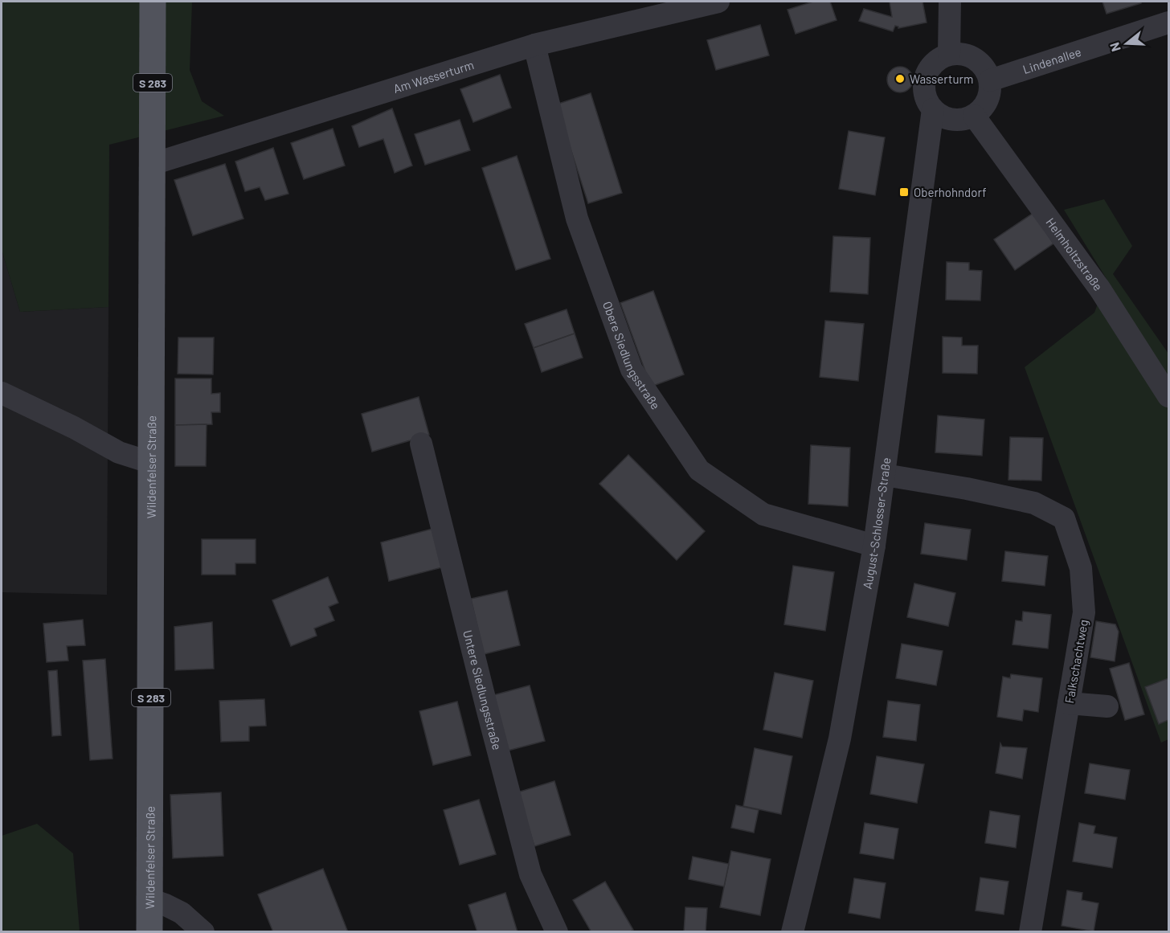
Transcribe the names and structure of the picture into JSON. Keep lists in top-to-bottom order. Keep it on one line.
{"streets":{"main road":["S 283","Wildenfelser Straße"],"street":["Lindenallee","Am Wasserturm","Helmholtzstraße","Obere Siedlungsstraße","August-Schlosser-Straße","Falkschachtweg","Untere Siedlungsstraße"]},"crossings":[["Lindenallee","Helmholtzstraße"],["Lindenallee","August-Schlosser-Straße"],["Am Wasserturm","Obere Siedlungsstraße"],["Am Wasserturm","Wildenfelser Straße"],["Helmholtzstraße","August-Schlosser-Straße"],["Obere Siedlungsstraße","August-Schlosser-Straße"],["August-Schlosser-Straße","Falkschachtweg"]],"places":{"other":["Wasserturm"],"transit":["Oberhohndorf"]},"north":"left"}
